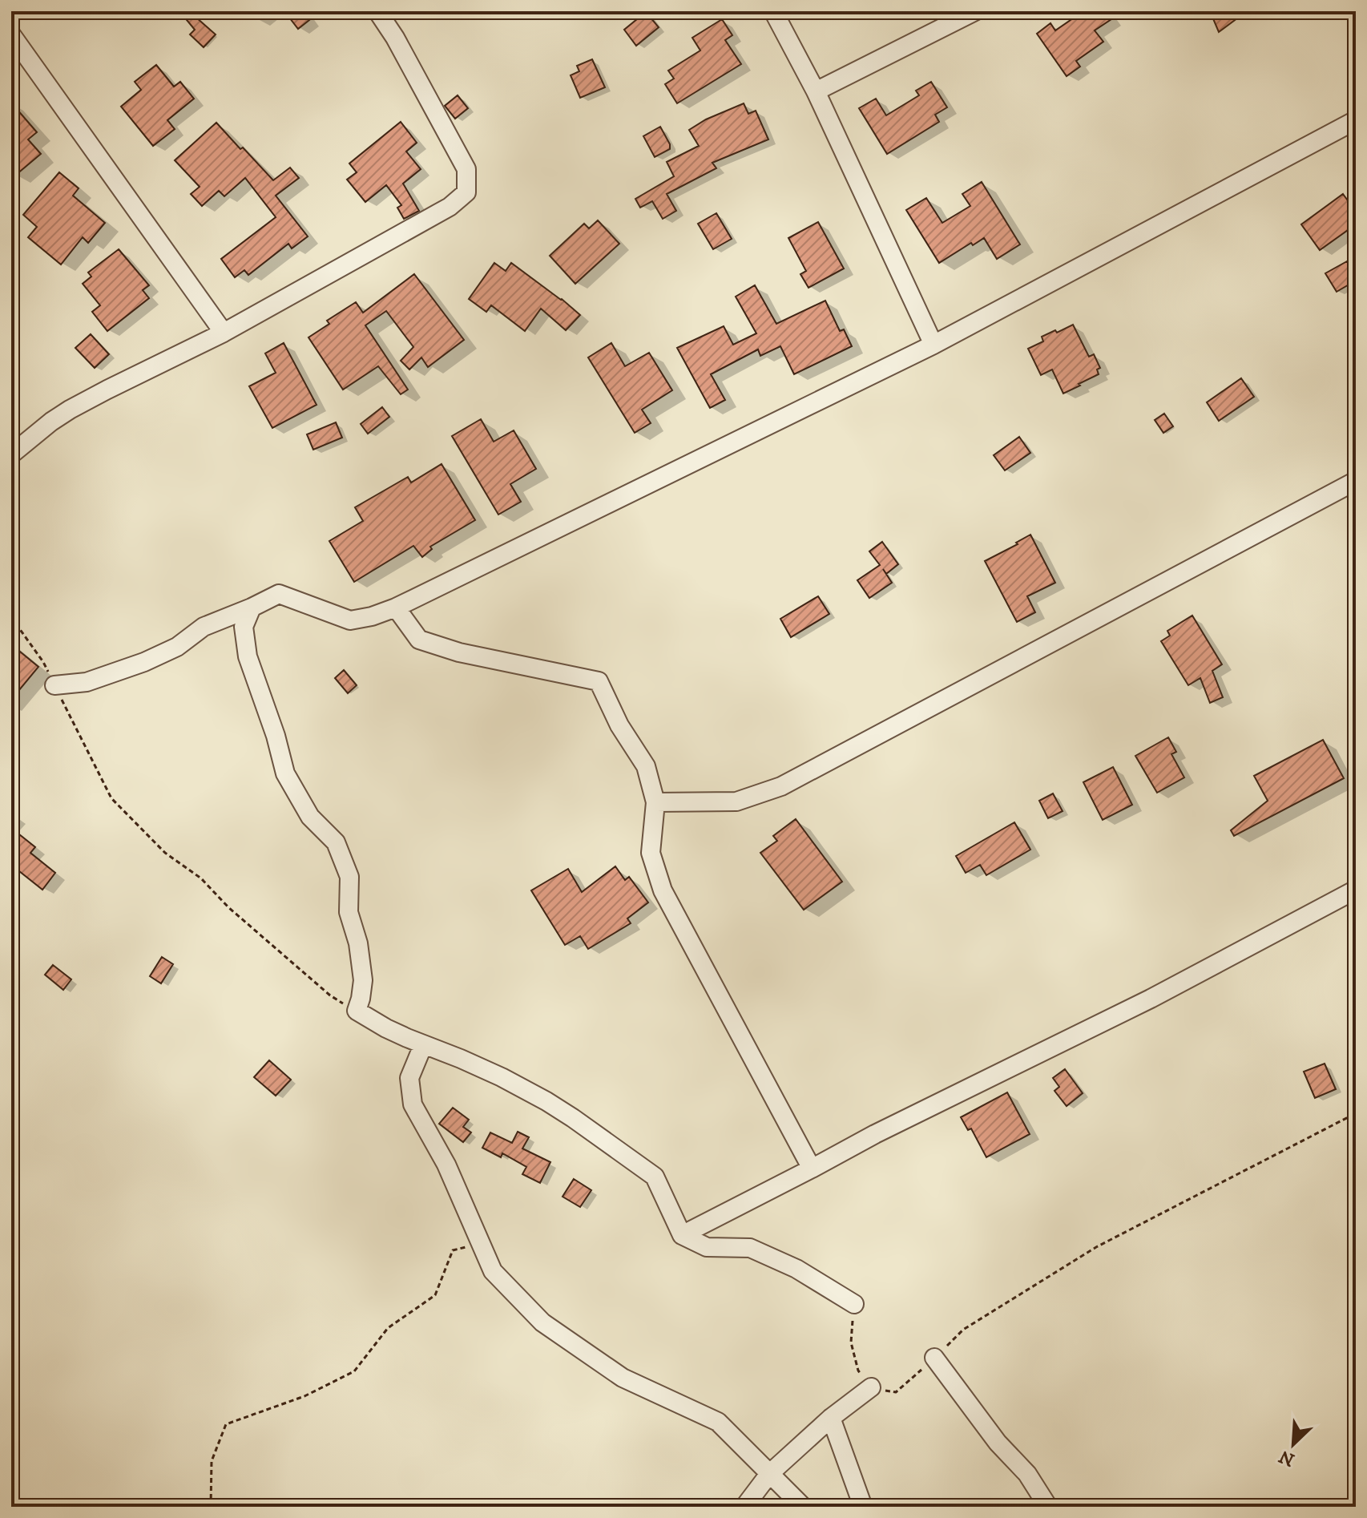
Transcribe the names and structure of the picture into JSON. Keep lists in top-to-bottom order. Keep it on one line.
{"north":"bottom left"}
